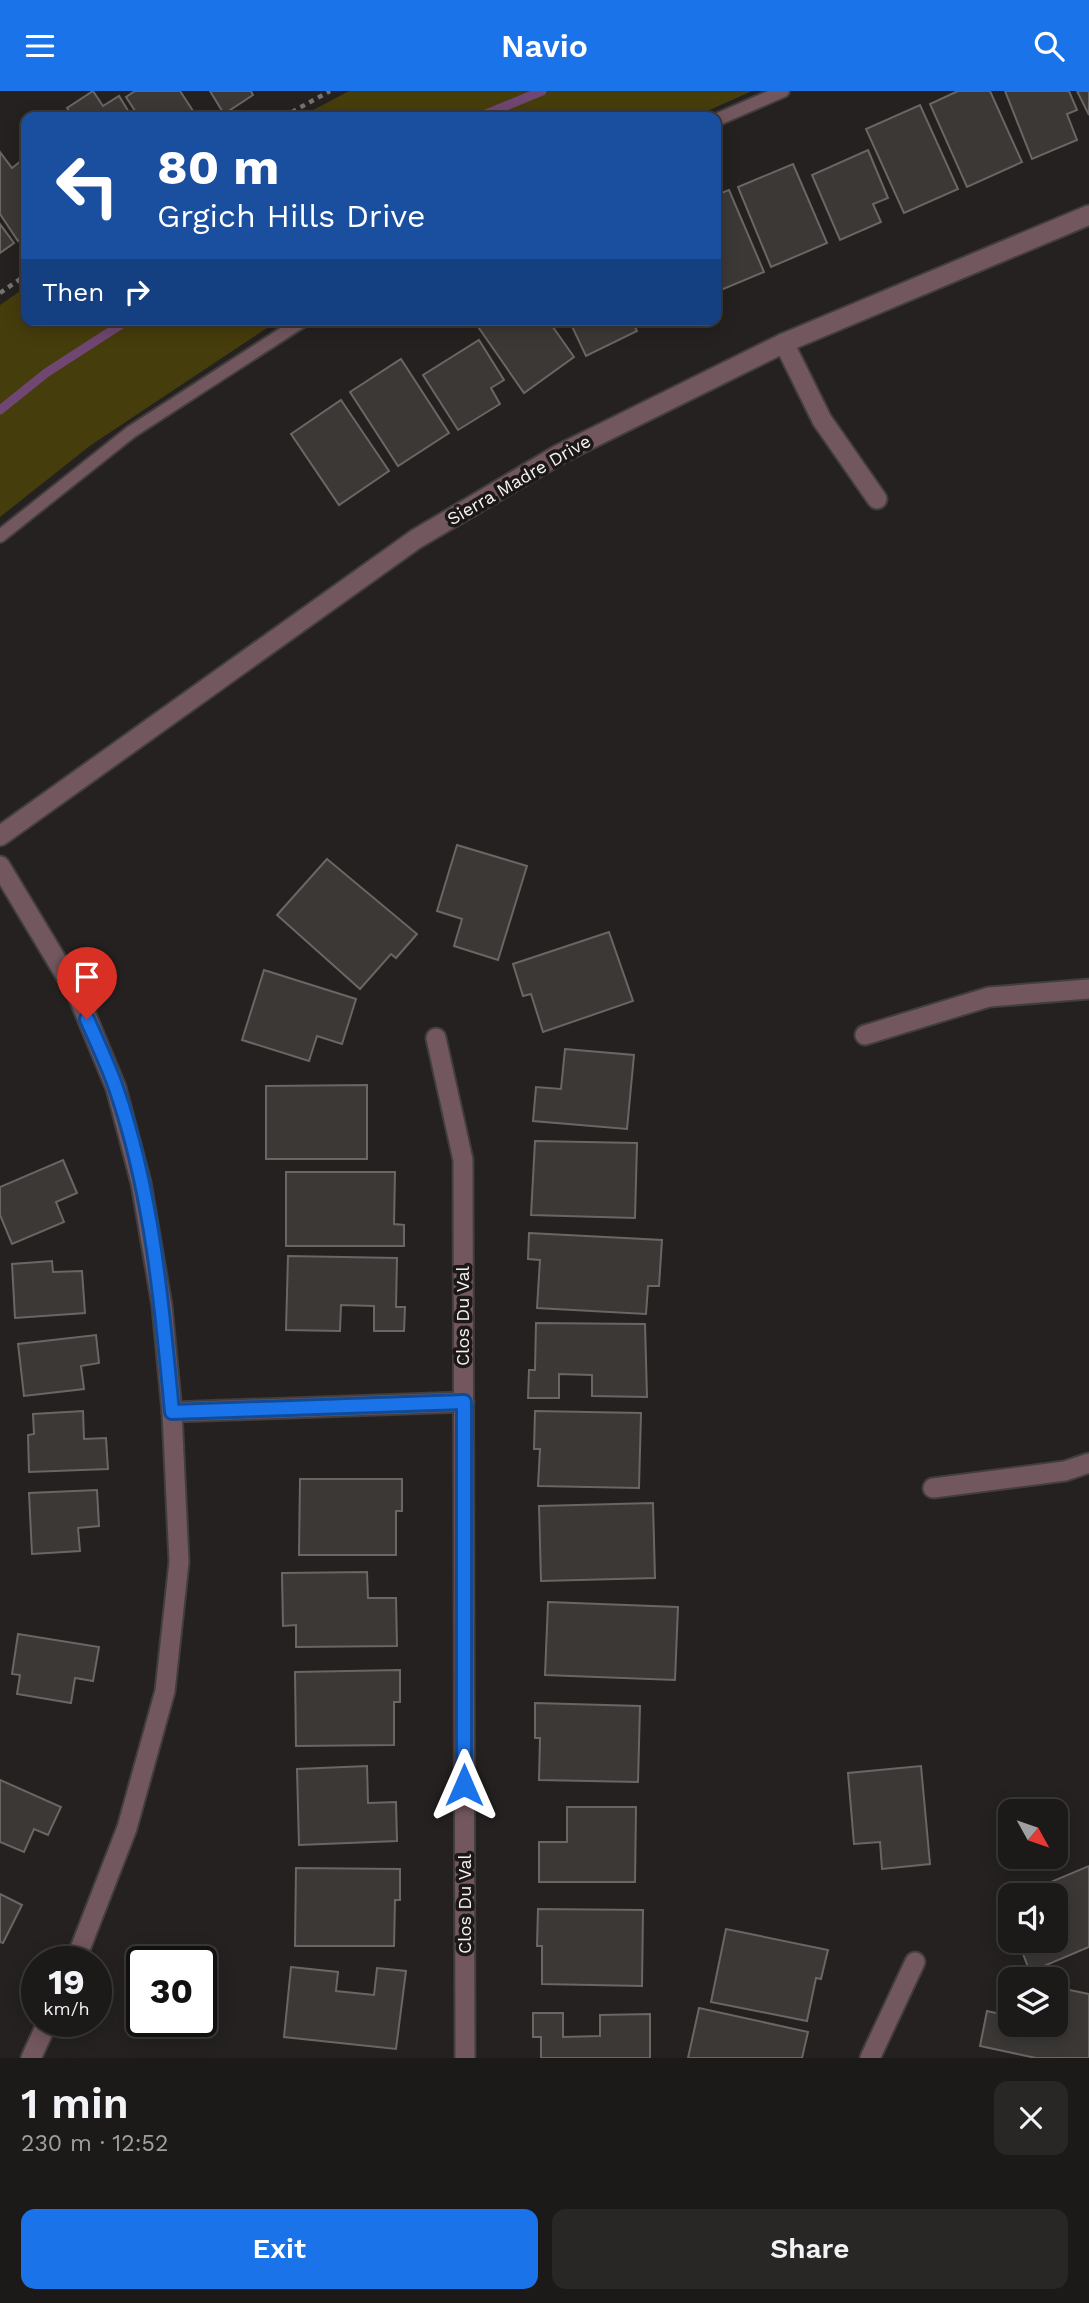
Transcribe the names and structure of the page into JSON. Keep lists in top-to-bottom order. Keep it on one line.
{"streets":{"street":["Sierra Madre Drive","Clos Du Val"]},"north":"bottom right","page":{"header":"Navio","turn":["80 m","Grgich Hills Drive"],"then":"Then","speed":"19 km/h","limit":"30","heading":["1 min","230 m · 12:52"],"buttons":["Exit","Share"]}}
